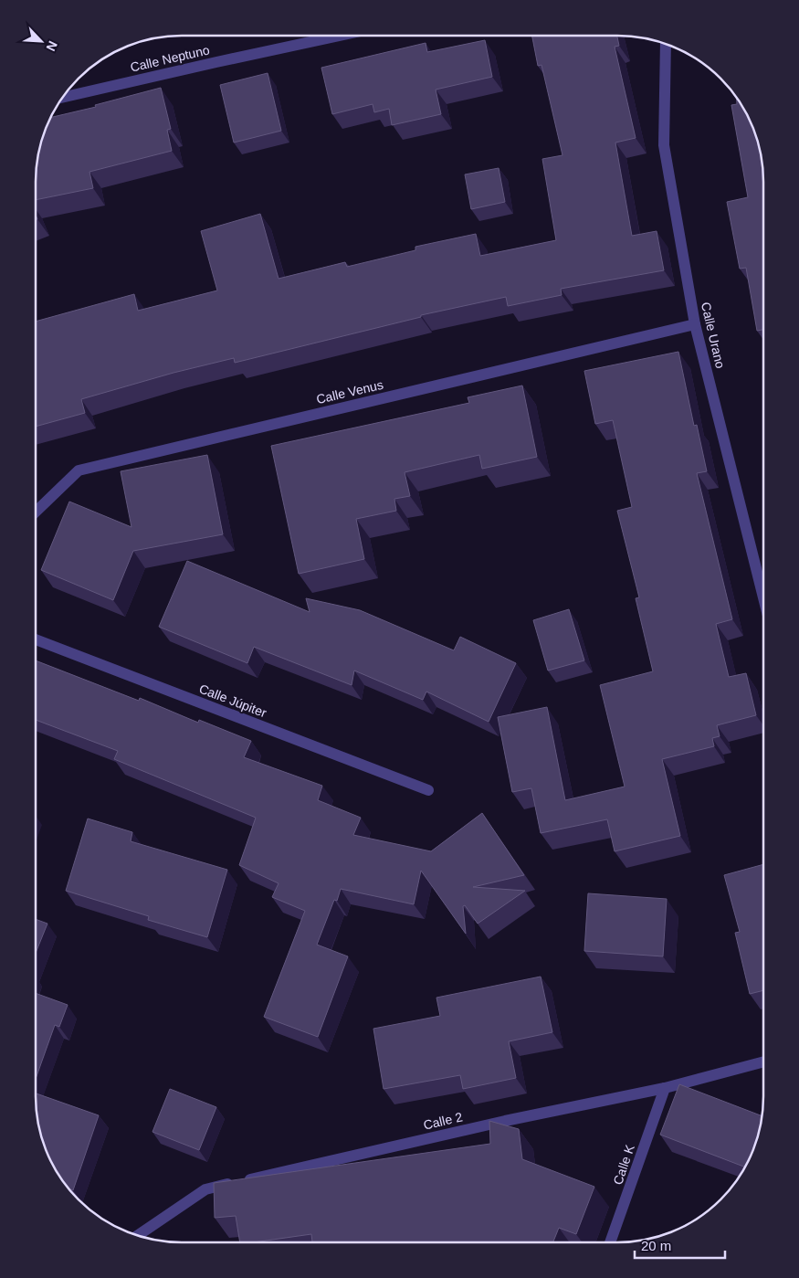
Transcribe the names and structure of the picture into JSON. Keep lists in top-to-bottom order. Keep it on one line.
{"streets":{"street":["Calle Neptuno","Calle Urano","Calle Venus","Calle Júpiter","Calle 2","Calle K"]},"crossings":[["Calle Urano","Calle Venus"],["Calle 2","Calle K"]],"scale_bar":"20 m","north":"bottom right"}
